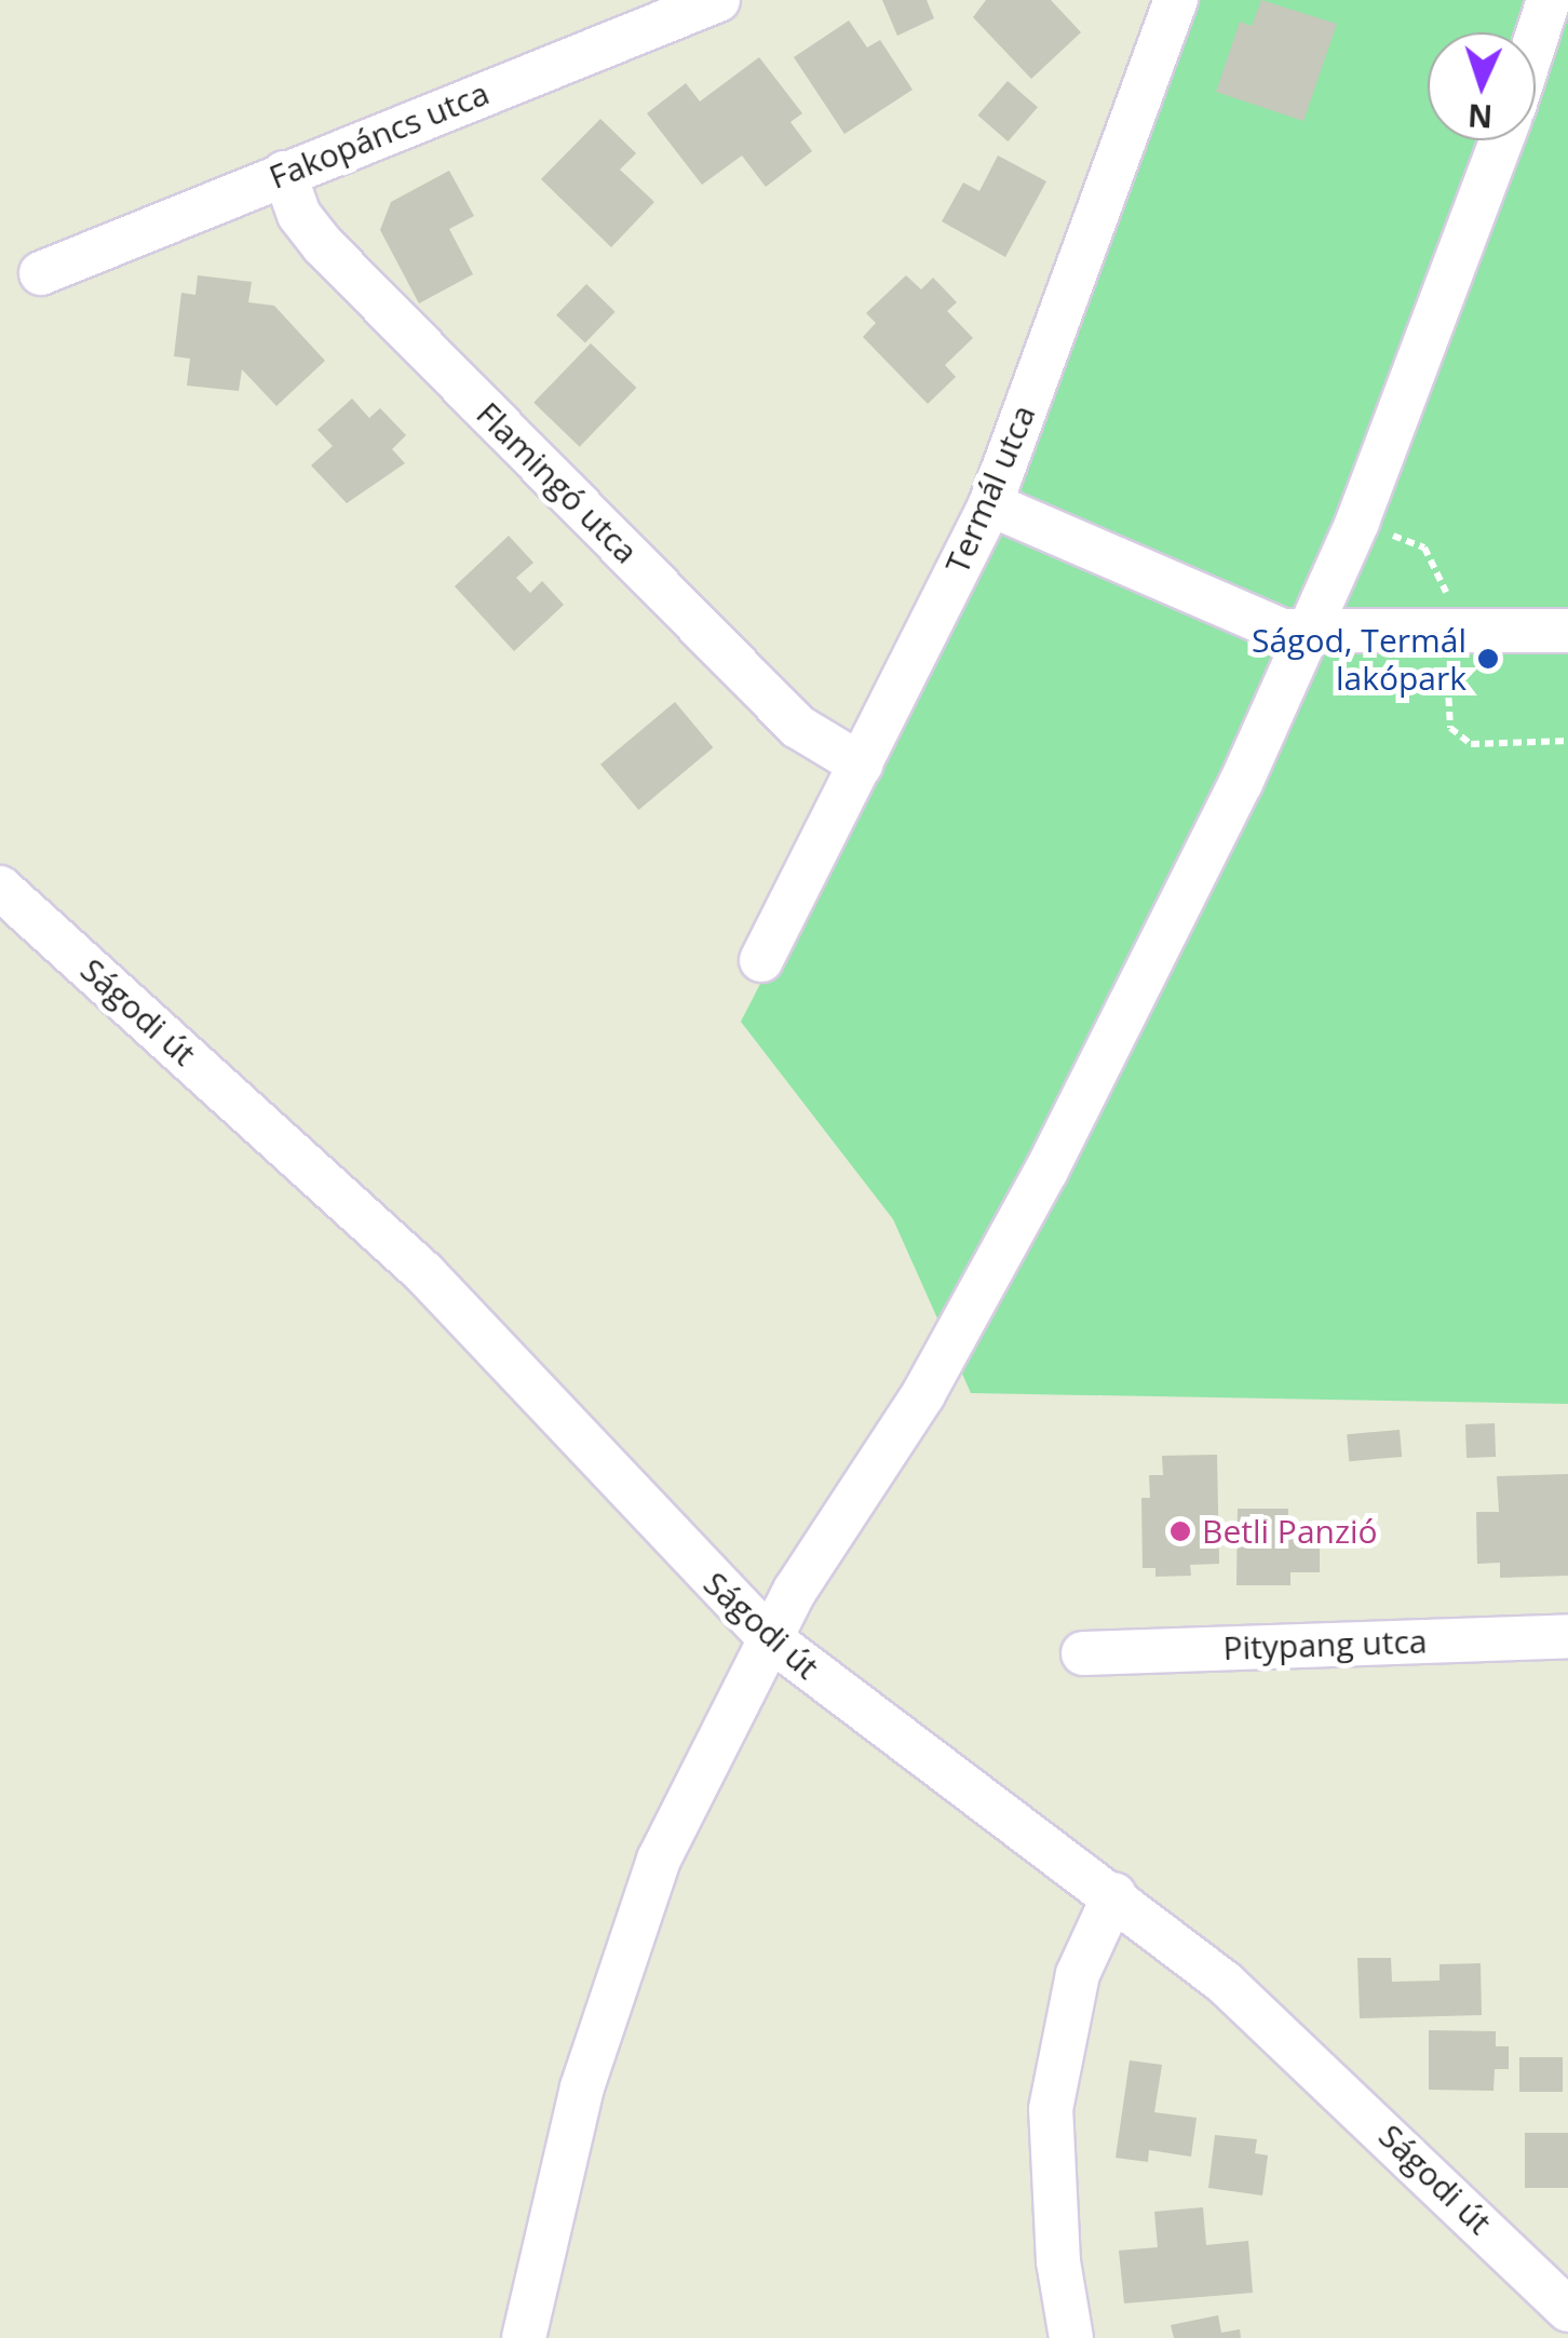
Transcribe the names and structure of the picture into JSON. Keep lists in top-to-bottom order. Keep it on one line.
{"streets":{"street":["Fakopáncs utca","Flamingó utca","Termál utca","Ságodi út","Pitypang utca"]},"crossings":[["Fakopáncs utca","Flamingó utca"],["Flamingó utca","Termál utca"]],"places":["Ságod, Termál lakópark","Betli Panzió"],"north":"bottom"}
